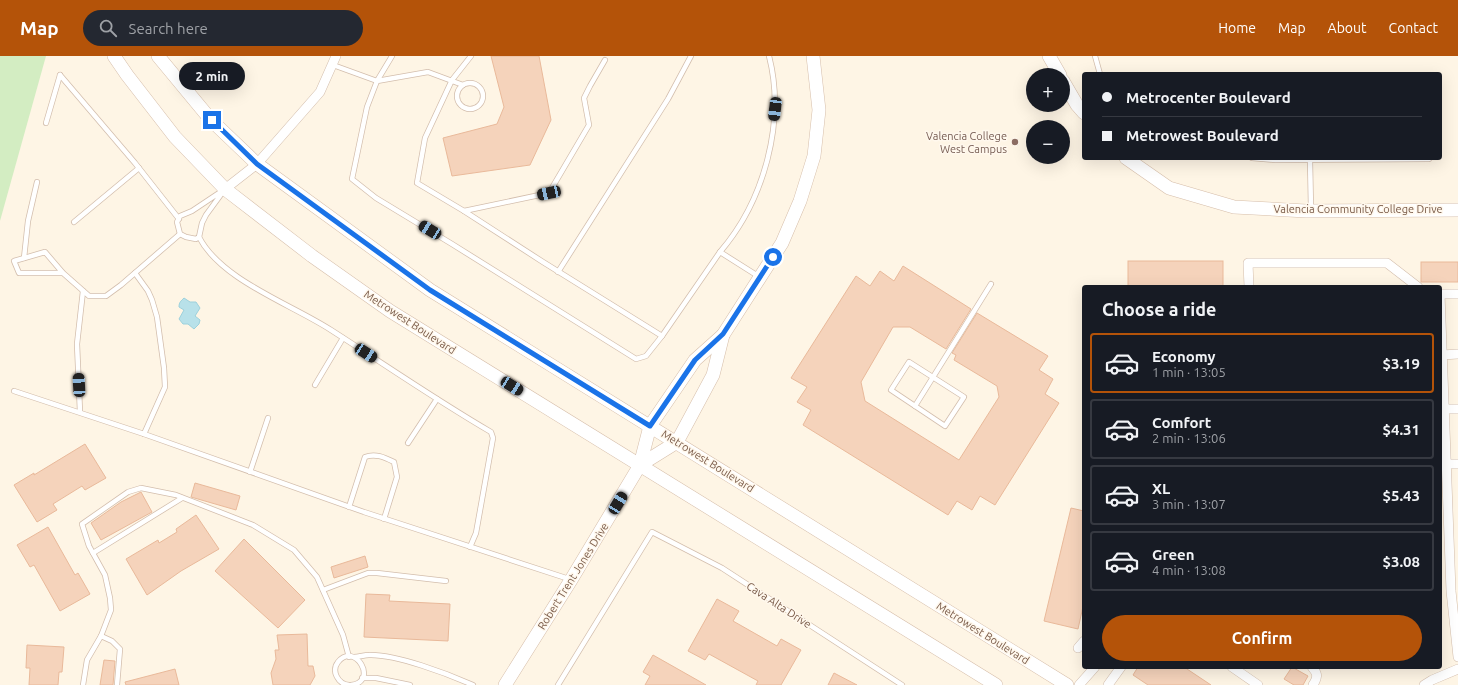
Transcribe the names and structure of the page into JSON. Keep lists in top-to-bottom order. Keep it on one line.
{"streets":{"street":["Valencia Community College Drive","Metrowest Boulevard","Robert Trent Jones Drive"],"lane":["Cava Alta Drive"]},"crossings":[["Metrowest Boulevard","Robert Trent Jones Drive"]],"places":["Valencia College West Campus"],"page":{"header":"Map","search":"Search here","nav":["Home","Map","About","Contact"],"bubble":"2 min","map_buttons":["+","−"],"banner":["Metrocenter Boulevard","Metrowest Boulevard"],"heading":"Choose a ride","list":[{"name":"Economy","note":"1 min · 13:05","value":"$3.19"},{"name":"Comfort","note":"2 min · 13:06","value":"$4.31"},{"name":"XL","note":"3 min · 13:07","value":"$5.43"},{"name":"Green","note":"4 min · 13:08","value":"$3.08"}],"buttons":"Confirm"}}
